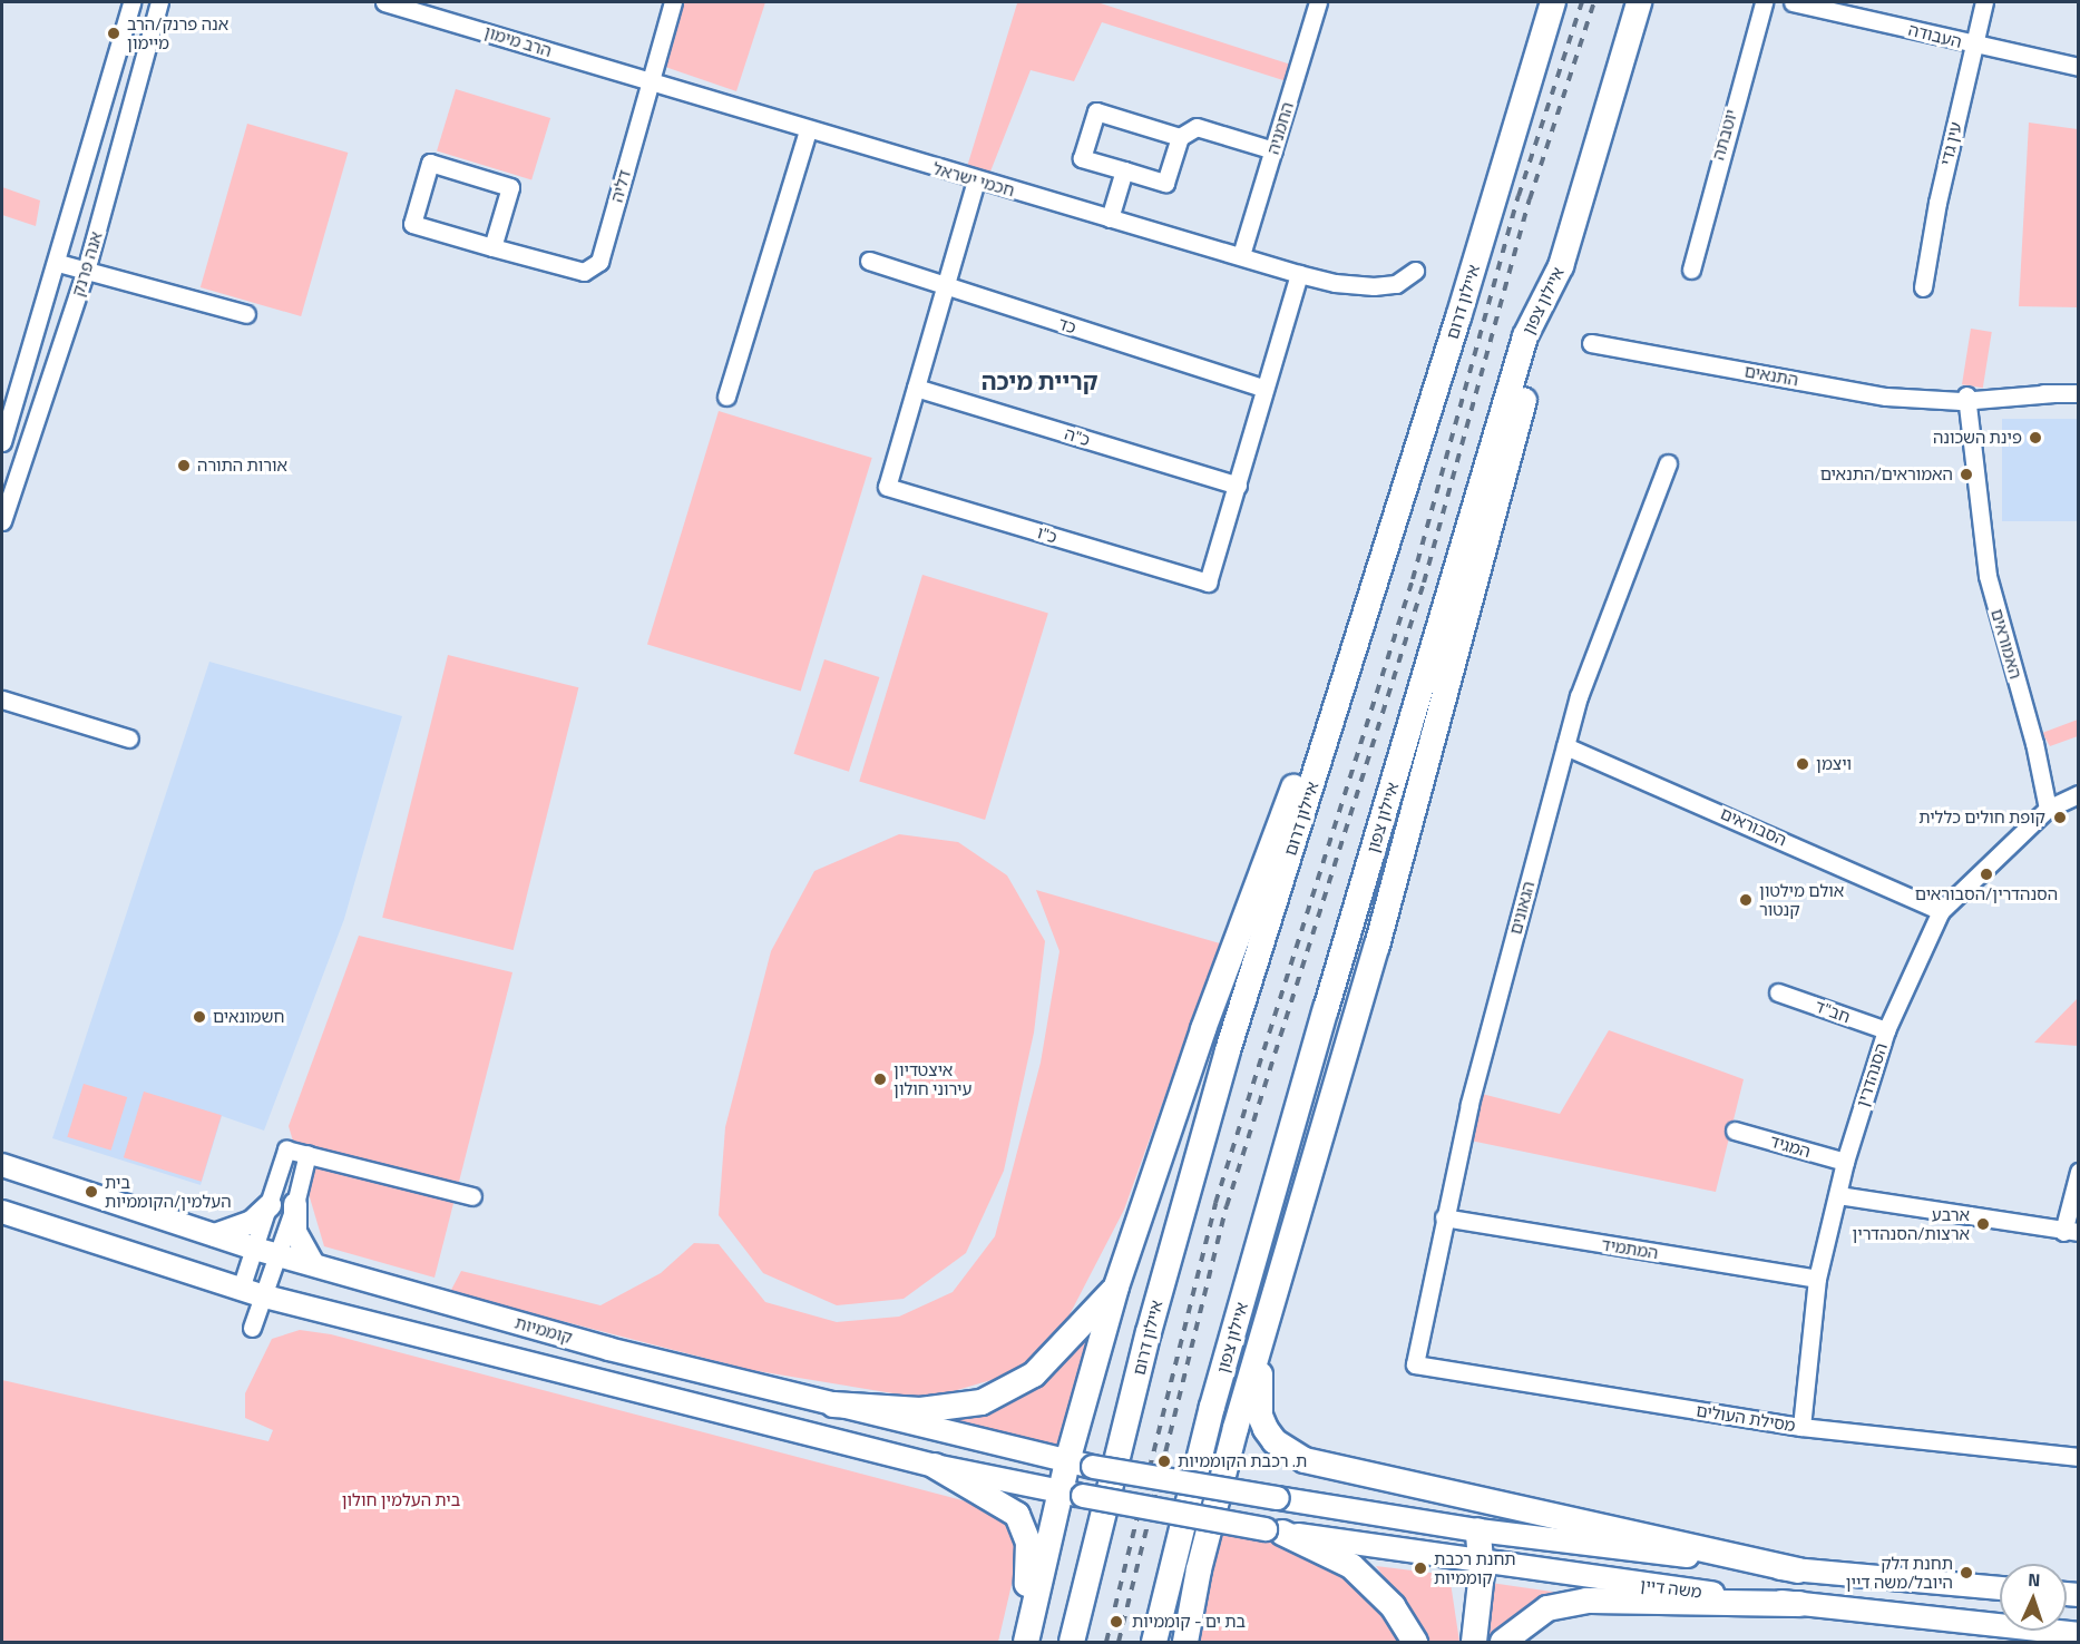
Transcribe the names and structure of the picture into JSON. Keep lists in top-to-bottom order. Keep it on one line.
{"streets":{"highway":["איילון צפון","איילון דרום"],"main road":["קוממיות","משה דיין"],"street":["העבודה","הרב מימון","החמניה","יוטבתה","עין גדי","חכמי ישראל","דליה","אנה פרנק","כד","התנאים","כ\"ה","כ\"ו","האמוראים","הסבוראים","הגאונים","חב\"ד","הסנהדרין","המגיד","המתמיד","מסילת העולים"]},"crossings":[["העבודה","עין גדי"],["הרב מימון","חכמי ישראל"],["הרב מימון","דליה"],["החמניה","חכמי ישראל"],["חכמי ישראל","דליה"],["התנאים","האמוראים"],["כ\"ה","כ\"ו"],["האמוראים","הסנהדרין"],["הסבוראים","הגאונים"],["הסבוראים","הסנהדרין"],["הגאונים","המתמיד"],["הגאונים","מסילת העולים"],["חב\"ד","הסנהדרין"],["הסנהדרין","המגיד"],["הסנהדרין","המתמיד"],["הסנהדרין","מסילת העולים"],["קוממיות","משה דיין"]],"districts":["קריית מיכה"],"parks":["בית העלמין חולון"],"places":["אנה פרנק/הרב מיימון","פינת השכונה","אורות התורה","האמוראים/התנאים","ויצמן","קופת חולים כללית","הסנהדרין/הסבוראים","אולם מילטון קנטור","חשמונאים","איצטדיון עירוני חולון","בית העלמין/הקוממיות","ארבע ארצות/הסנהדרין","ת. רכבת הקוממיות","תחנת רכבת קוממיות","תחנת דלק היובל/משה דיין","בת ים - קוממיות"],"north":"top"}
